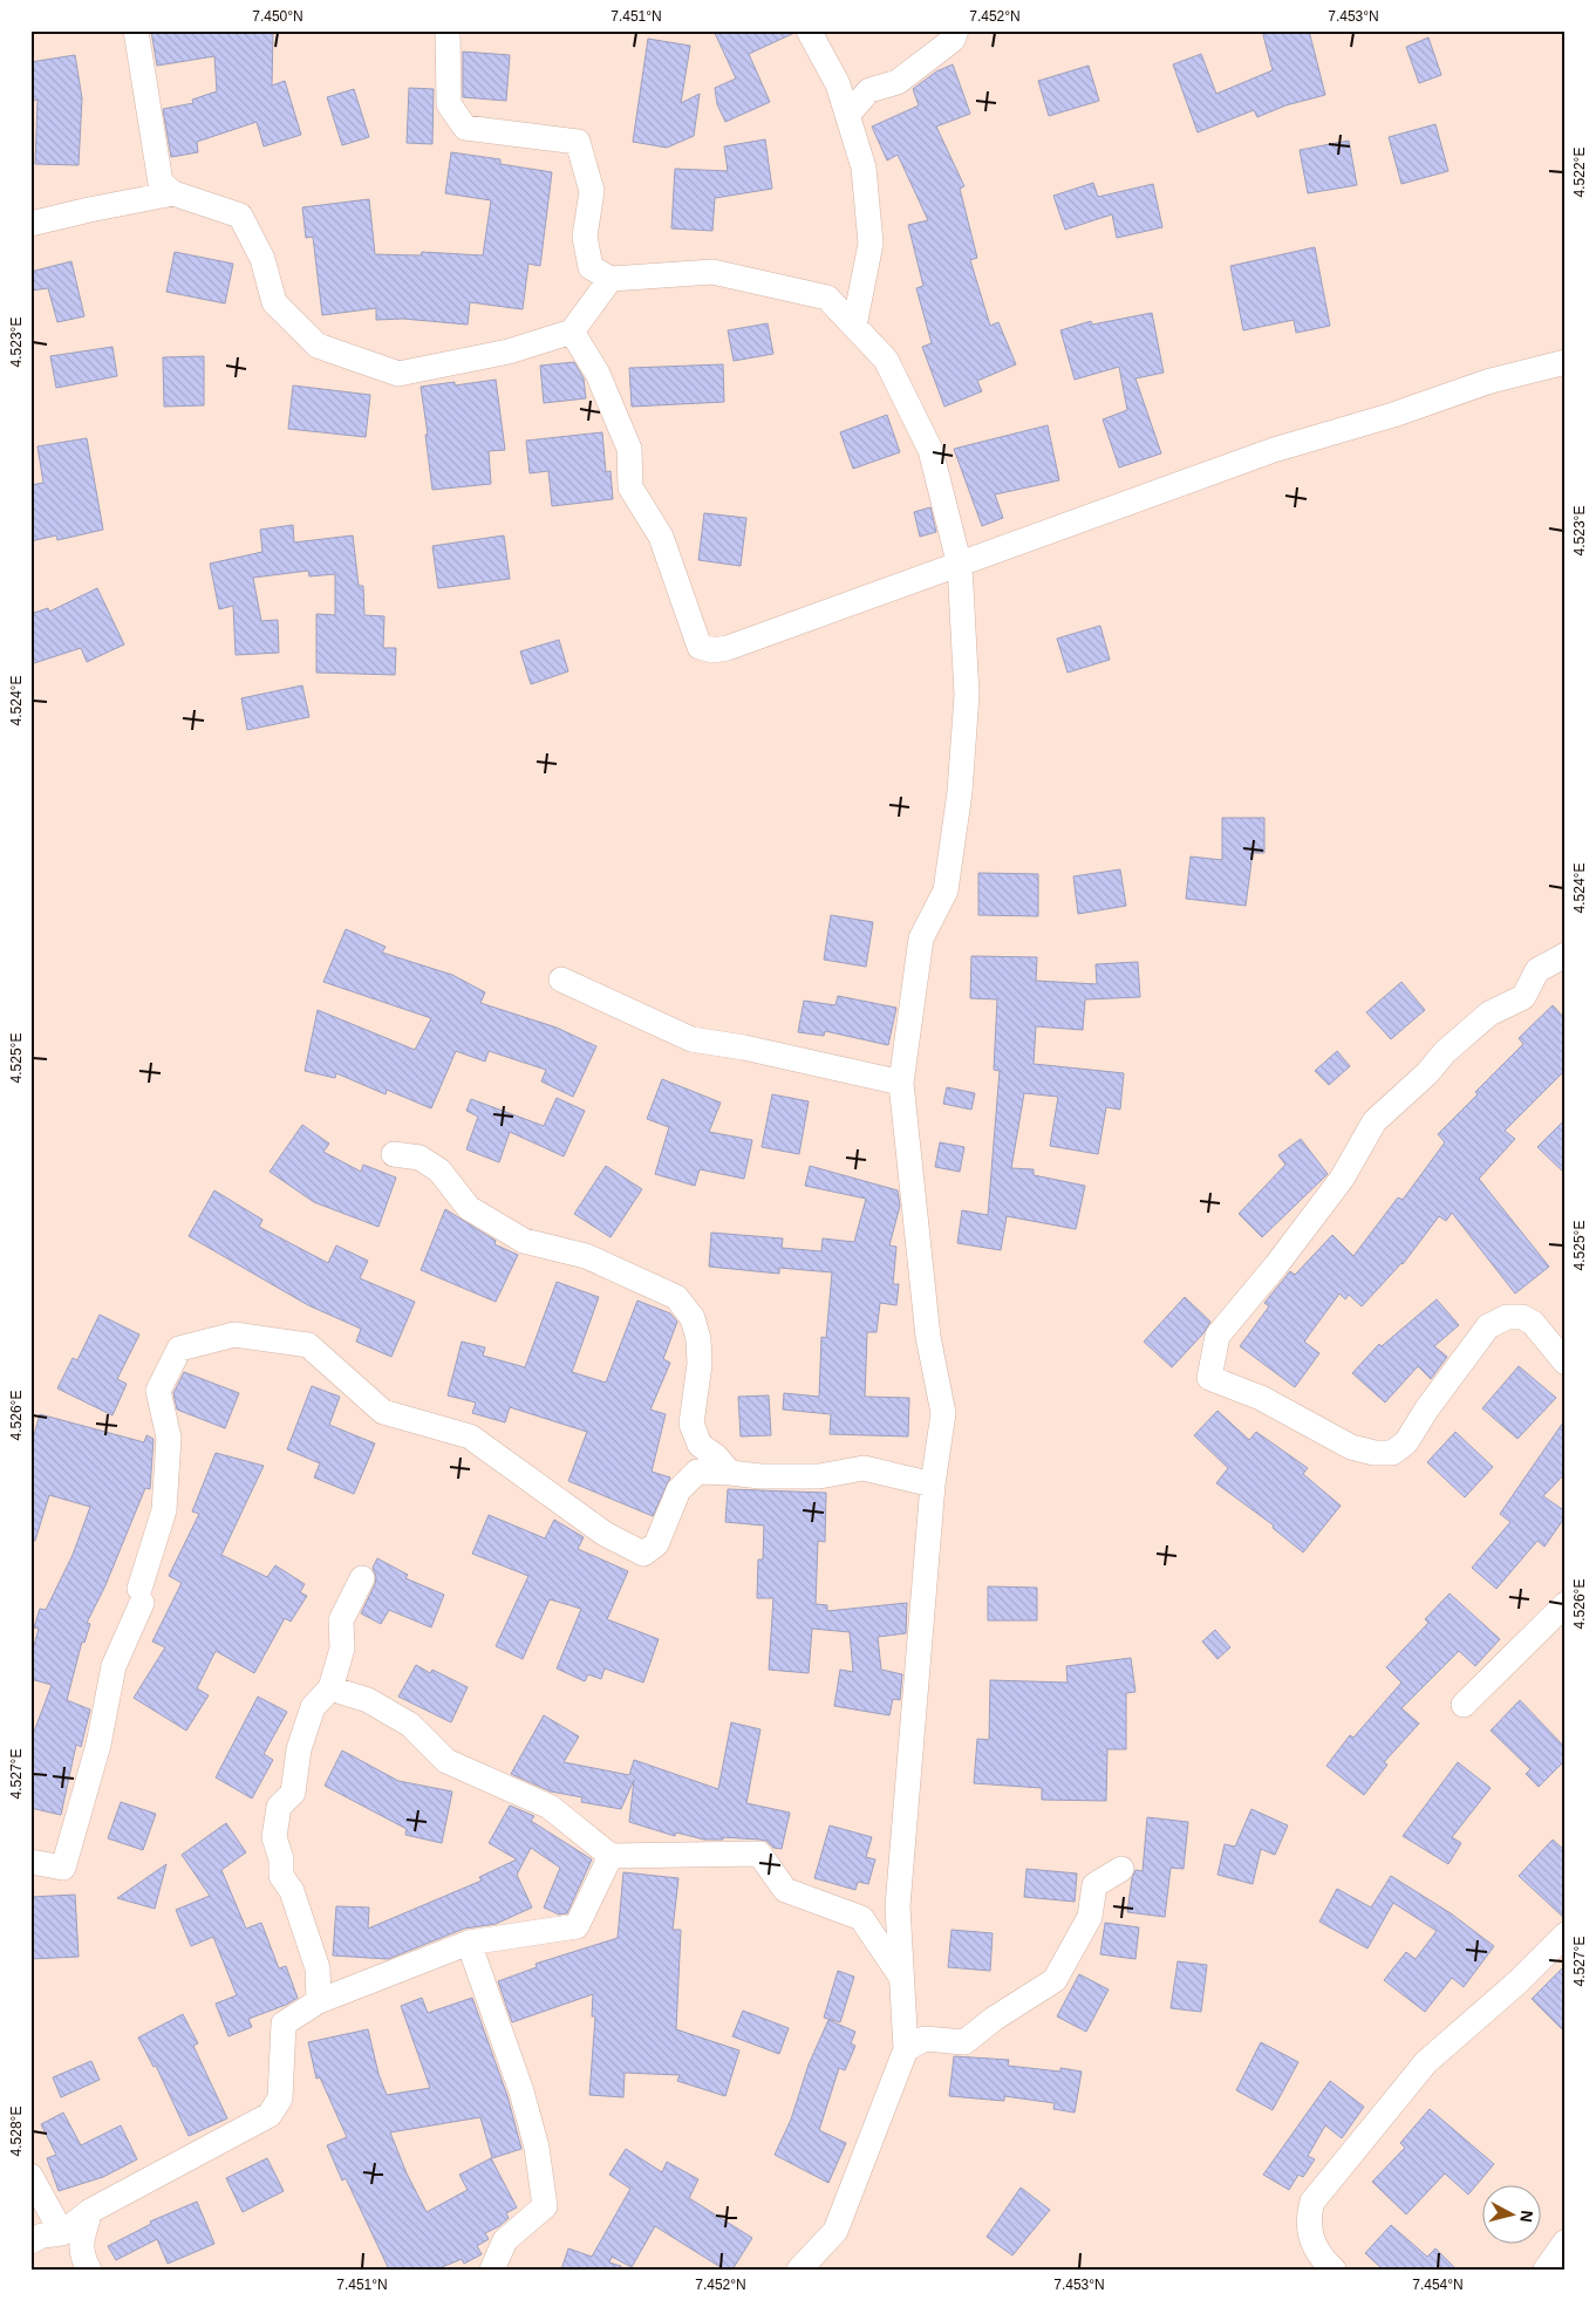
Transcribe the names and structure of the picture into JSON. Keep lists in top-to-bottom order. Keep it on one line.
{"north":"right","coordinates":["7.450°N","7.451°N","7.452°N","7.453°N","4.522°E","4.523°E","4.524°E","4.525°E","4.526°E","4.527°E","4.528°E","7.454°N"]}
